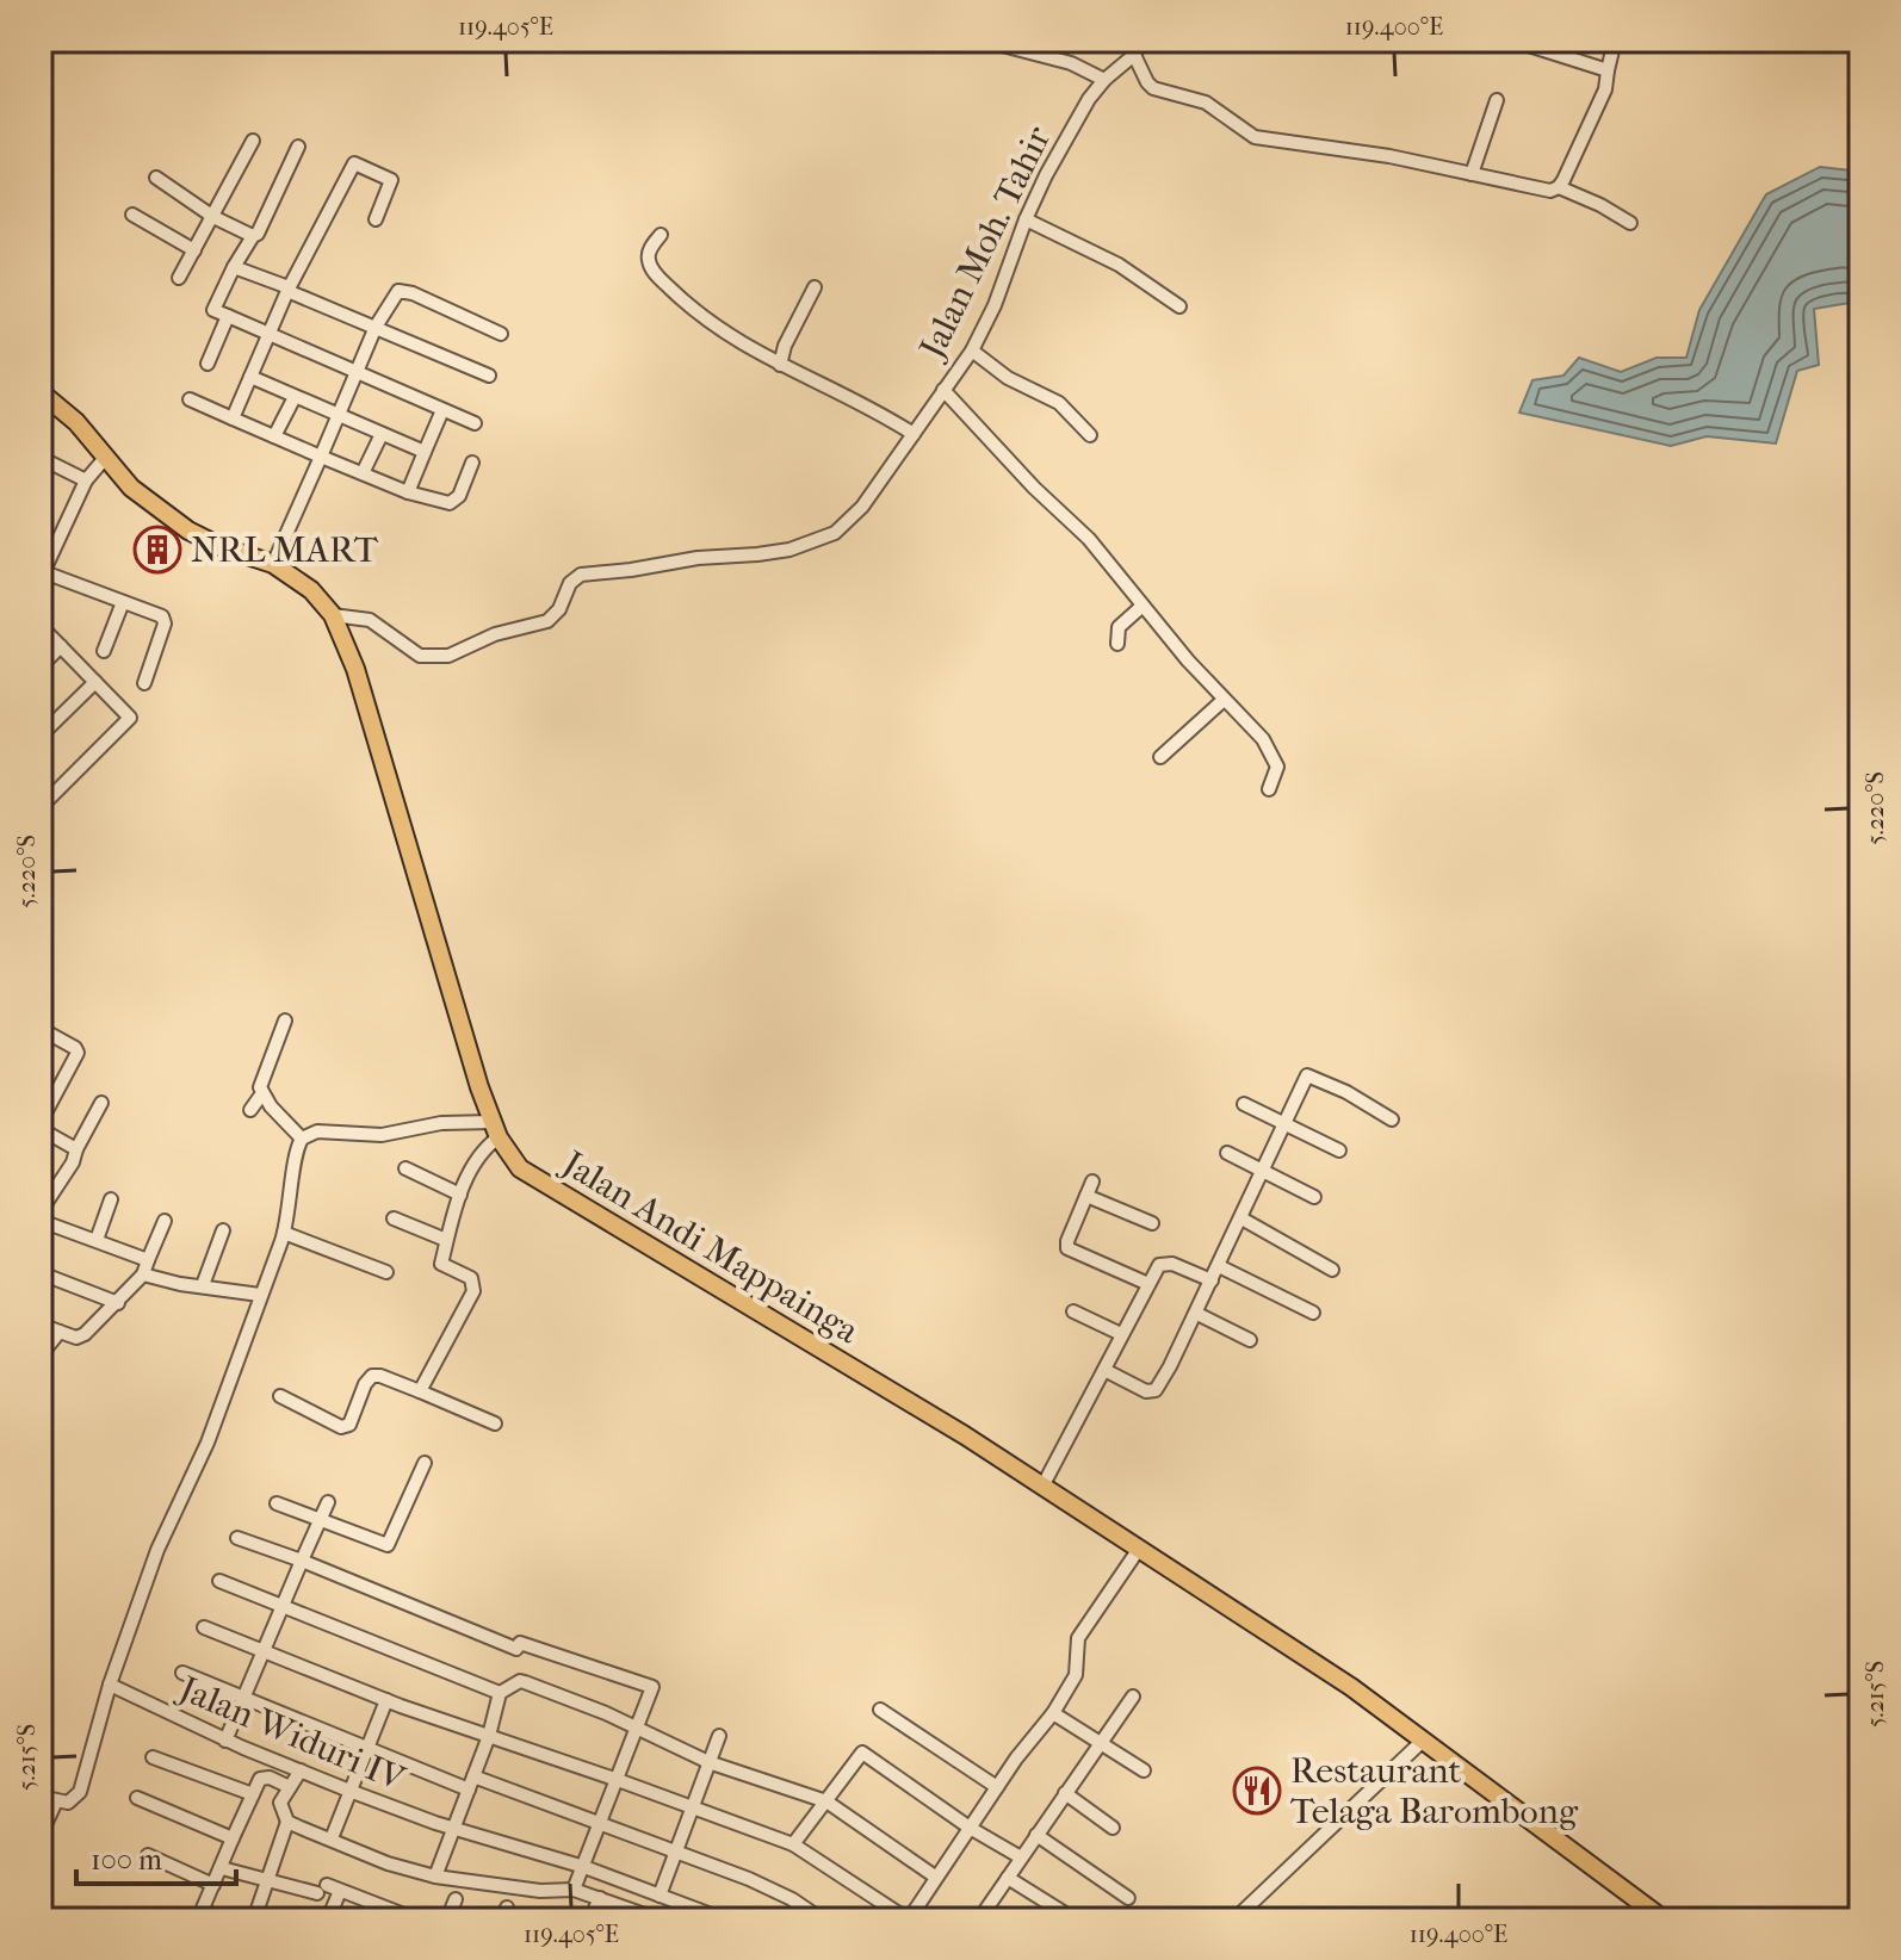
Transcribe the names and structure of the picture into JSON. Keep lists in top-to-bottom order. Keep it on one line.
{"streets":{"main road":["Jalan Andi Mappainga"],"street":["Jalan Moh. Tahir","Jalan Widuri IV"]},"crossings":[["Jalan Moh. Tahir","Jalan Andi Mappainga"]],"places":{"building":["NRL MART"],"restaurant":["Restaurant Telaga Barombong"]},"scale_bar":"100 m","coordinates":["119.405°E","119.400°E","5.220°S","5.215°S"]}
